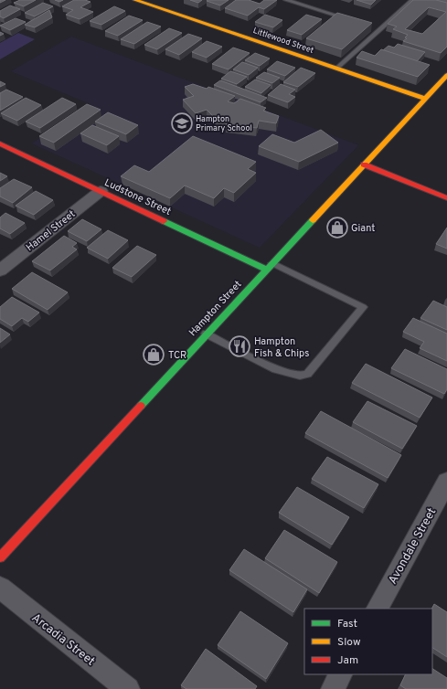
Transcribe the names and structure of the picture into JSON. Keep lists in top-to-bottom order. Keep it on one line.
{"streets":{"street":["Littlewood Street","Ludstone Street","Hamel Street","Hampton Street","Avondale Street","Arcadia Street"]},"crossings":[["Littlewood Street","Hampton Street"],["Ludstone Street","Hamel Street"],["Ludstone Street","Hampton Street"]],"places":{"school or university":["Hampton Primary School"],"shop":["Giant","TCR"],"restaurant":["Hampton Fish & Chips"]},"legend":["Fast","Slow","Jam"]}
